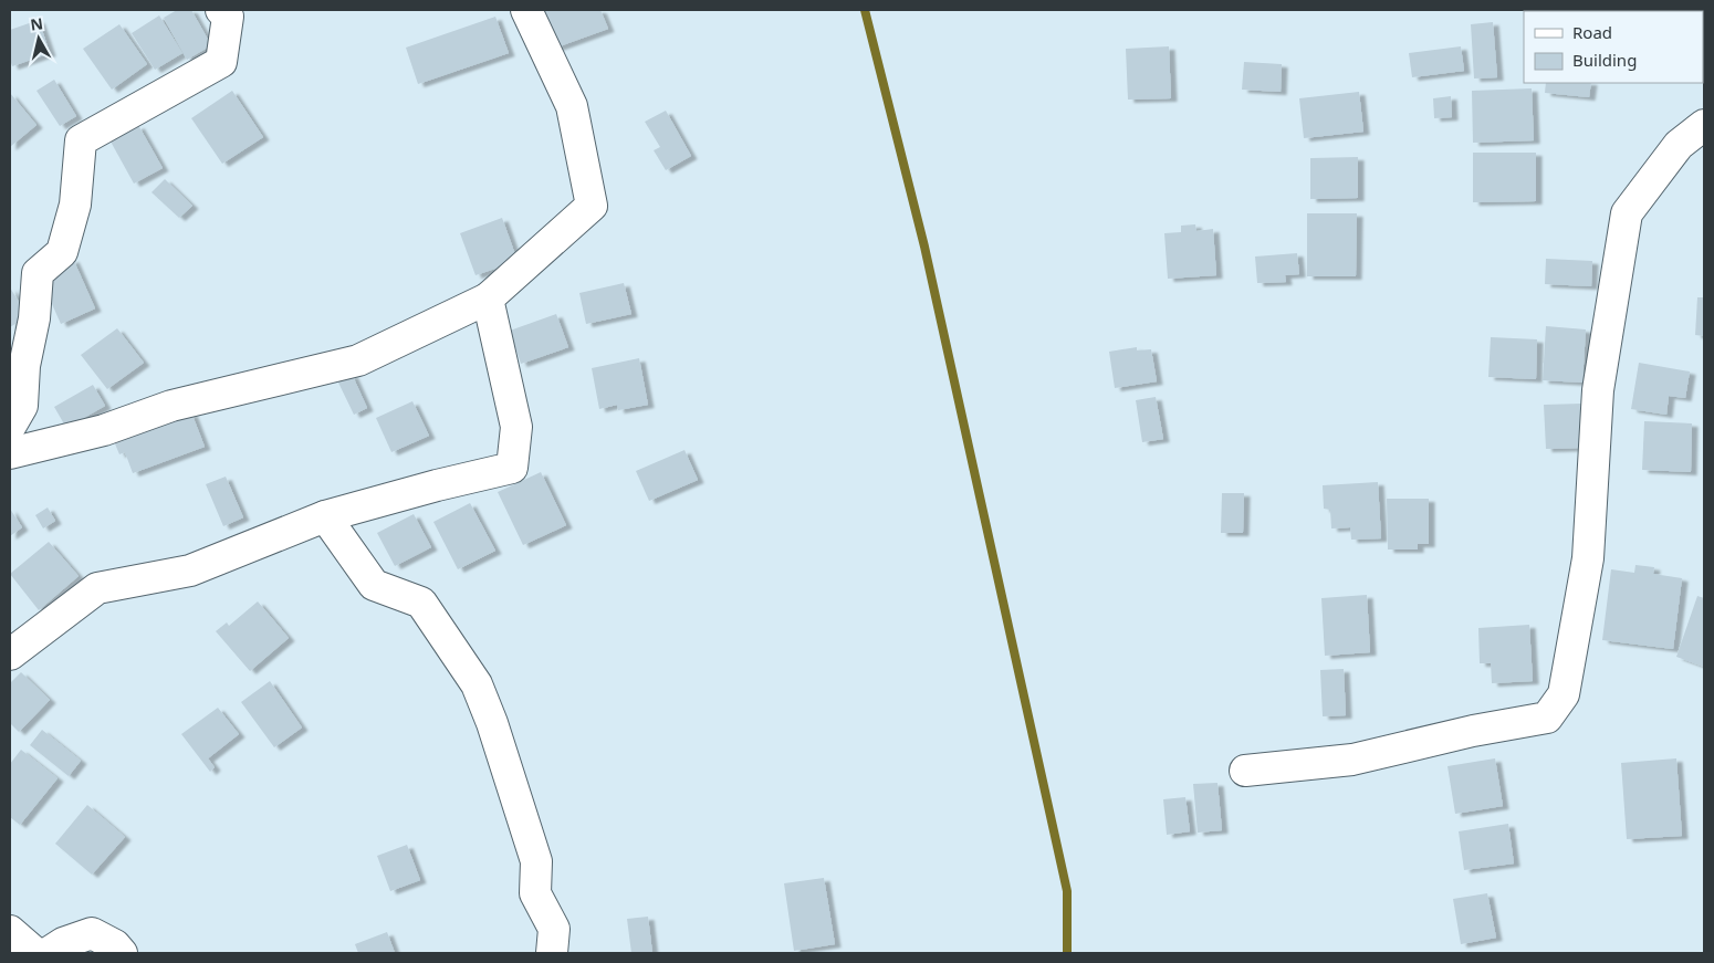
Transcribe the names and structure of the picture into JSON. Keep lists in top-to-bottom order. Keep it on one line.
{"legend":["Road","Building"],"north":"top"}
